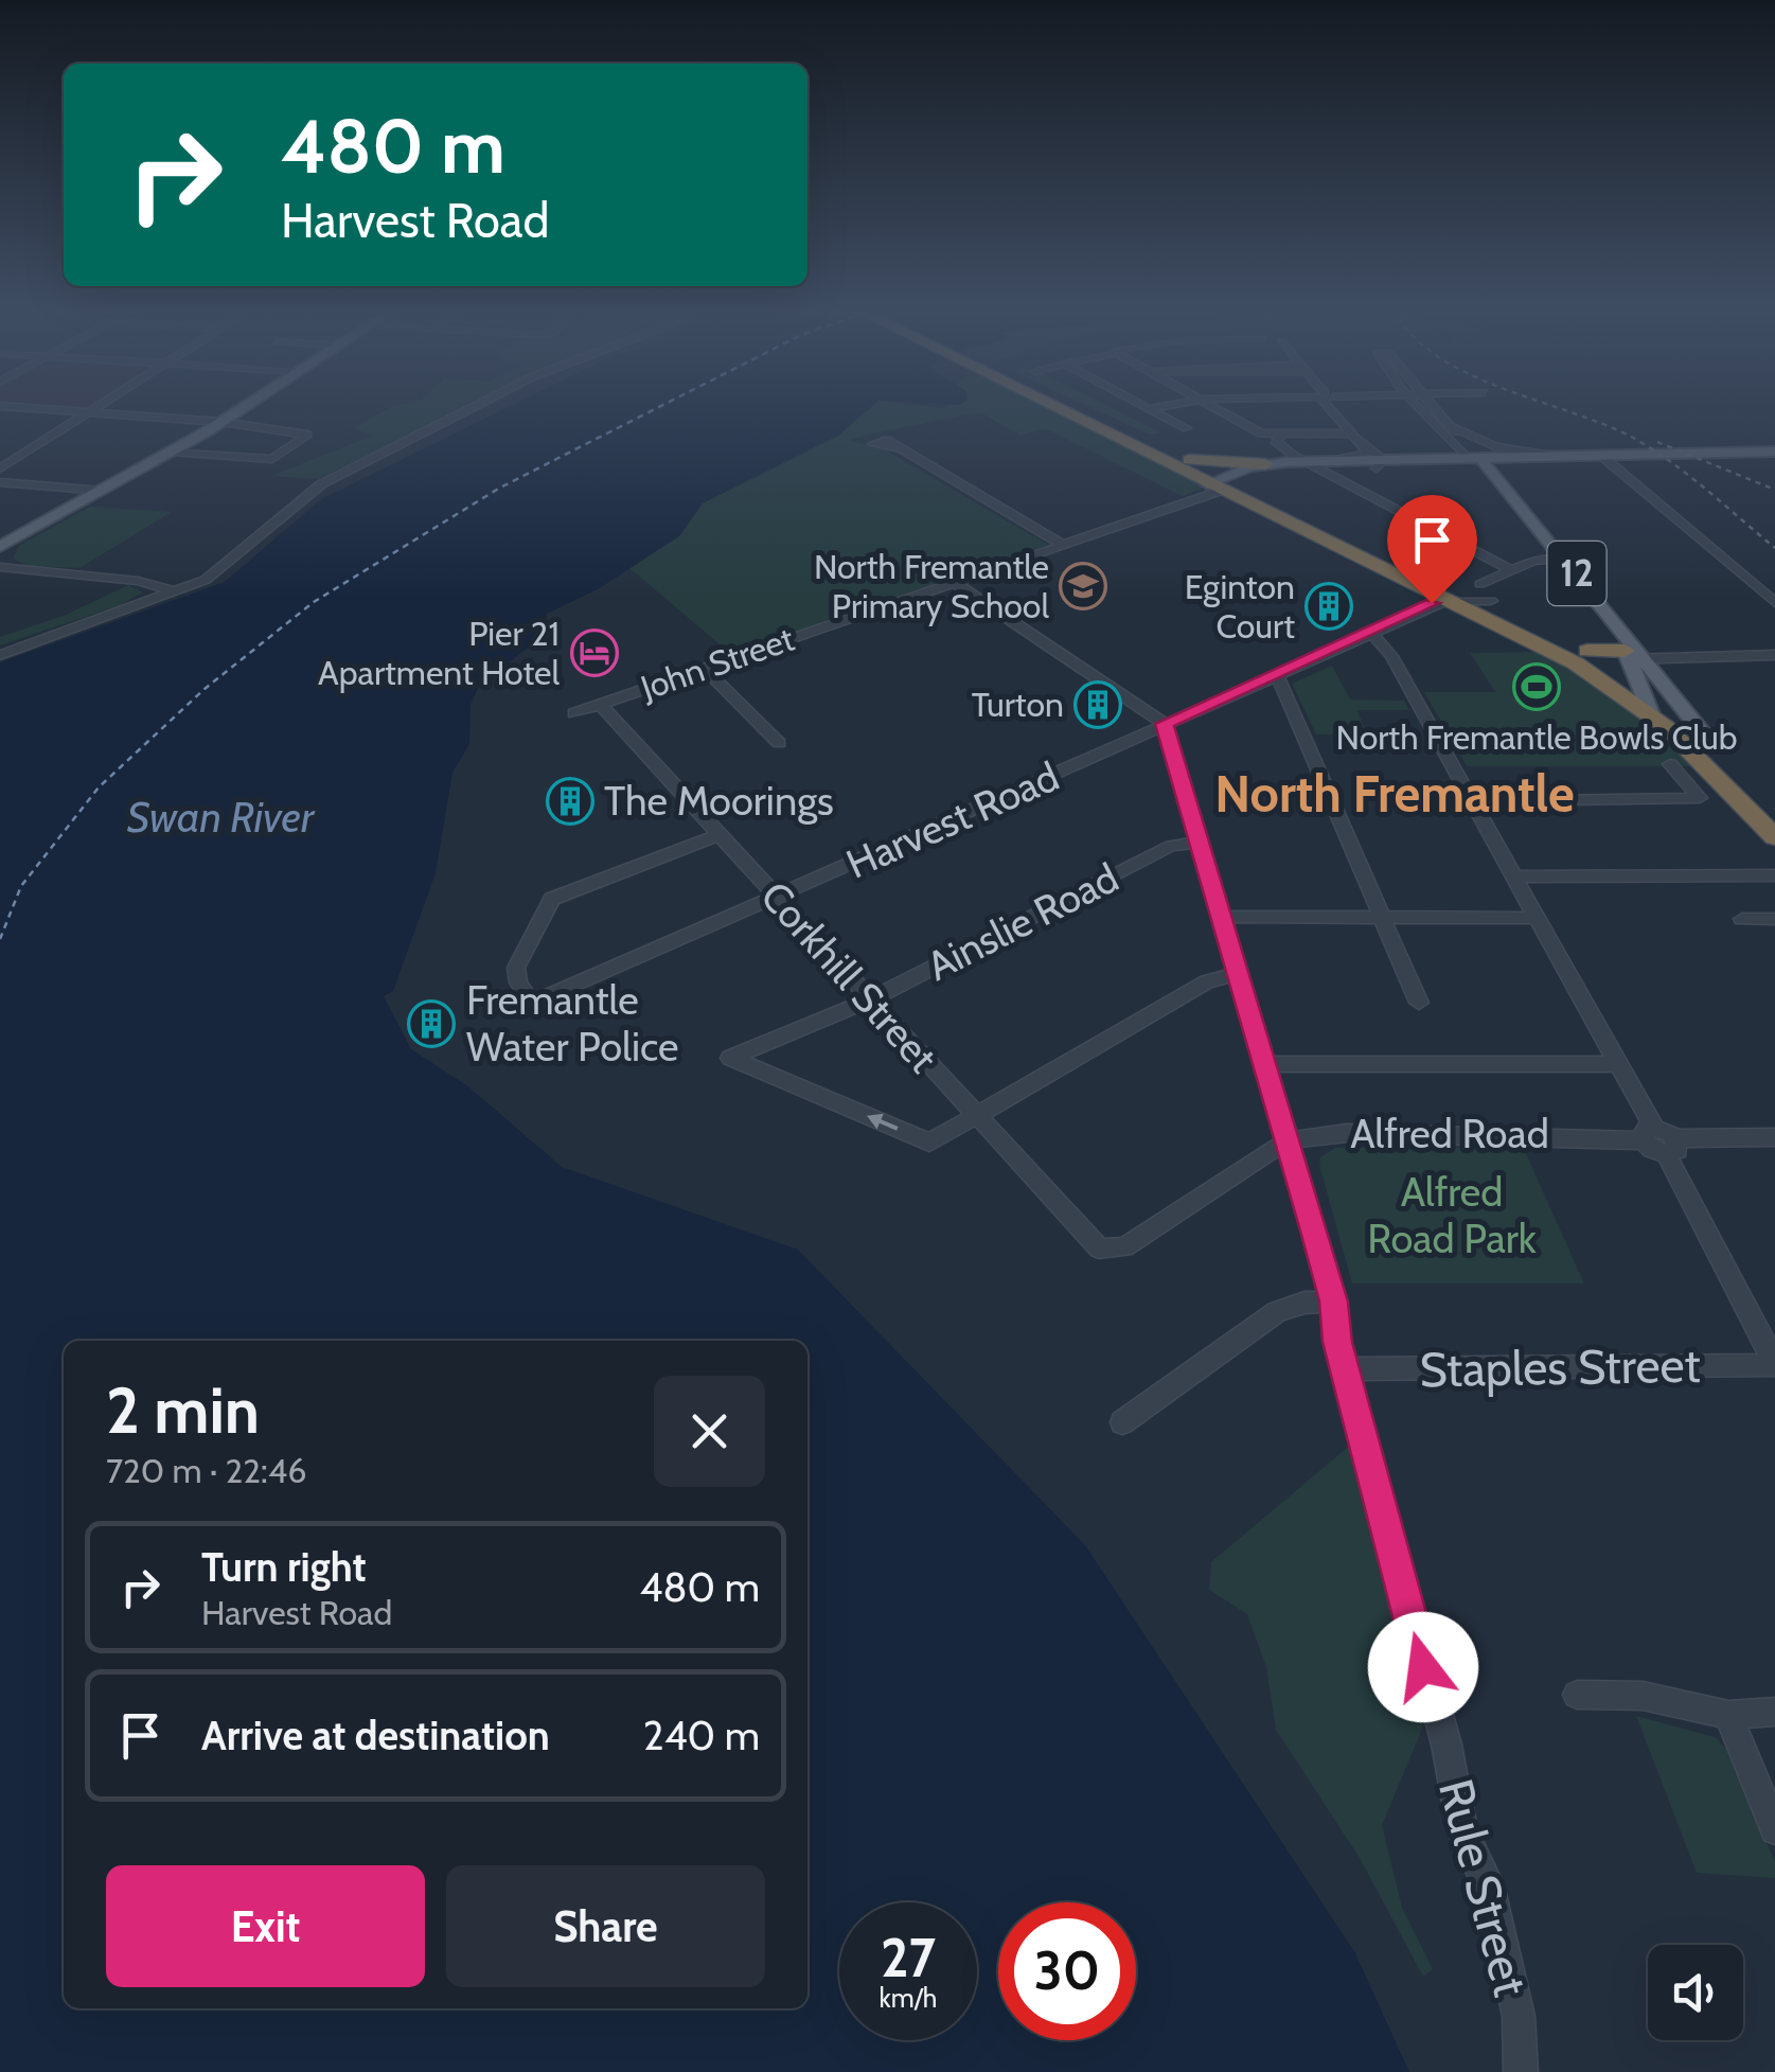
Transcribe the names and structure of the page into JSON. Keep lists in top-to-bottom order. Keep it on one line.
{"streets":{"main road":["12"],"street":["John Street","Harvest Road","Ainslie Road","Corkhill Street","Alfred Road","Staples Street","Rule Street"]},"crossings":[["12","Harvest Road"],["John Street","Corkhill Street"],["Harvest Road","Corkhill Street"],["Harvest Road","Rule Street"],["Ainslie Road","Corkhill Street"],["Ainslie Road","Rule Street"],["Corkhill Street","Alfred Road"],["Alfred Road","Rule Street"],["Staples Street","Rule Street"]],"districts":["North Fremantle"],"water":["Swan River"],"parks":["Alfred Road Park"],"places":{"school or university":["North Fremantle Primary School"],"building":["Eginton Court","Turton","The Moorings","Fremantle Water Police"],"hotel":["Pier 21 Apartment Hotel"],"sports":["North Fremantle Bowls Club"]},"page":{"turn":["480 m","Harvest Road"],"heading":["2 min","720 m · 22:46"],"list":[{"name":"Turn right","note":"Harvest Road","value":"480 m"},{"name":"Arrive at destination","value":"240 m"}],"buttons":["Exit","Share"],"speed":"27 km/h","limit":"30"}}
